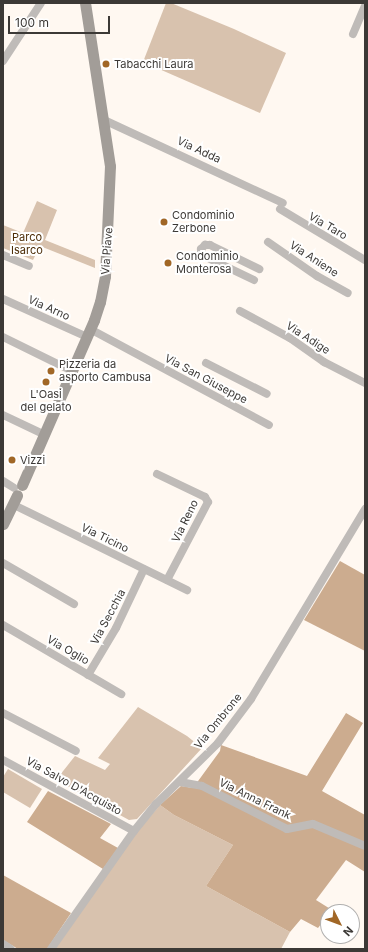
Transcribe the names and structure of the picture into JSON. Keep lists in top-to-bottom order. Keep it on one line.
{"streets":{"street":["Via Adda","Via Taro","Via Piave","Via Aniene","Via Arno","Via Adige","Via San Giuseppe","Via Reno","Via Ticino","Via Secchia","Via Oglio","Via Ombrone","Via Salvo D'Acquisto","Via Anna Frank"]},"crossings":[["Via Adda","Via Taro"],["Via Adda","Via Piave"],["Via Piave","Via Arno"],["Via Piave","Via San Giuseppe"],["Via Piave","Via Ticino"],["Via Arno","Via San Giuseppe"],["Via Reno","Via Ticino"],["Via Ticino","Via Secchia"],["Via Secchia","Via Oglio"],["Via Ombrone","Via Salvo D'Acquisto"],["Via Ombrone","Via Anna Frank"]],"parks":["Parco Isarco"],"places":["Tabacchi Laura","Condominio Zerbone","Condominio Monterosa","Pizzeria da asporto Cambusa","L'Oasi del gelato","Vizzi"],"scale_bar":"100 m","north":"bottom right"}
